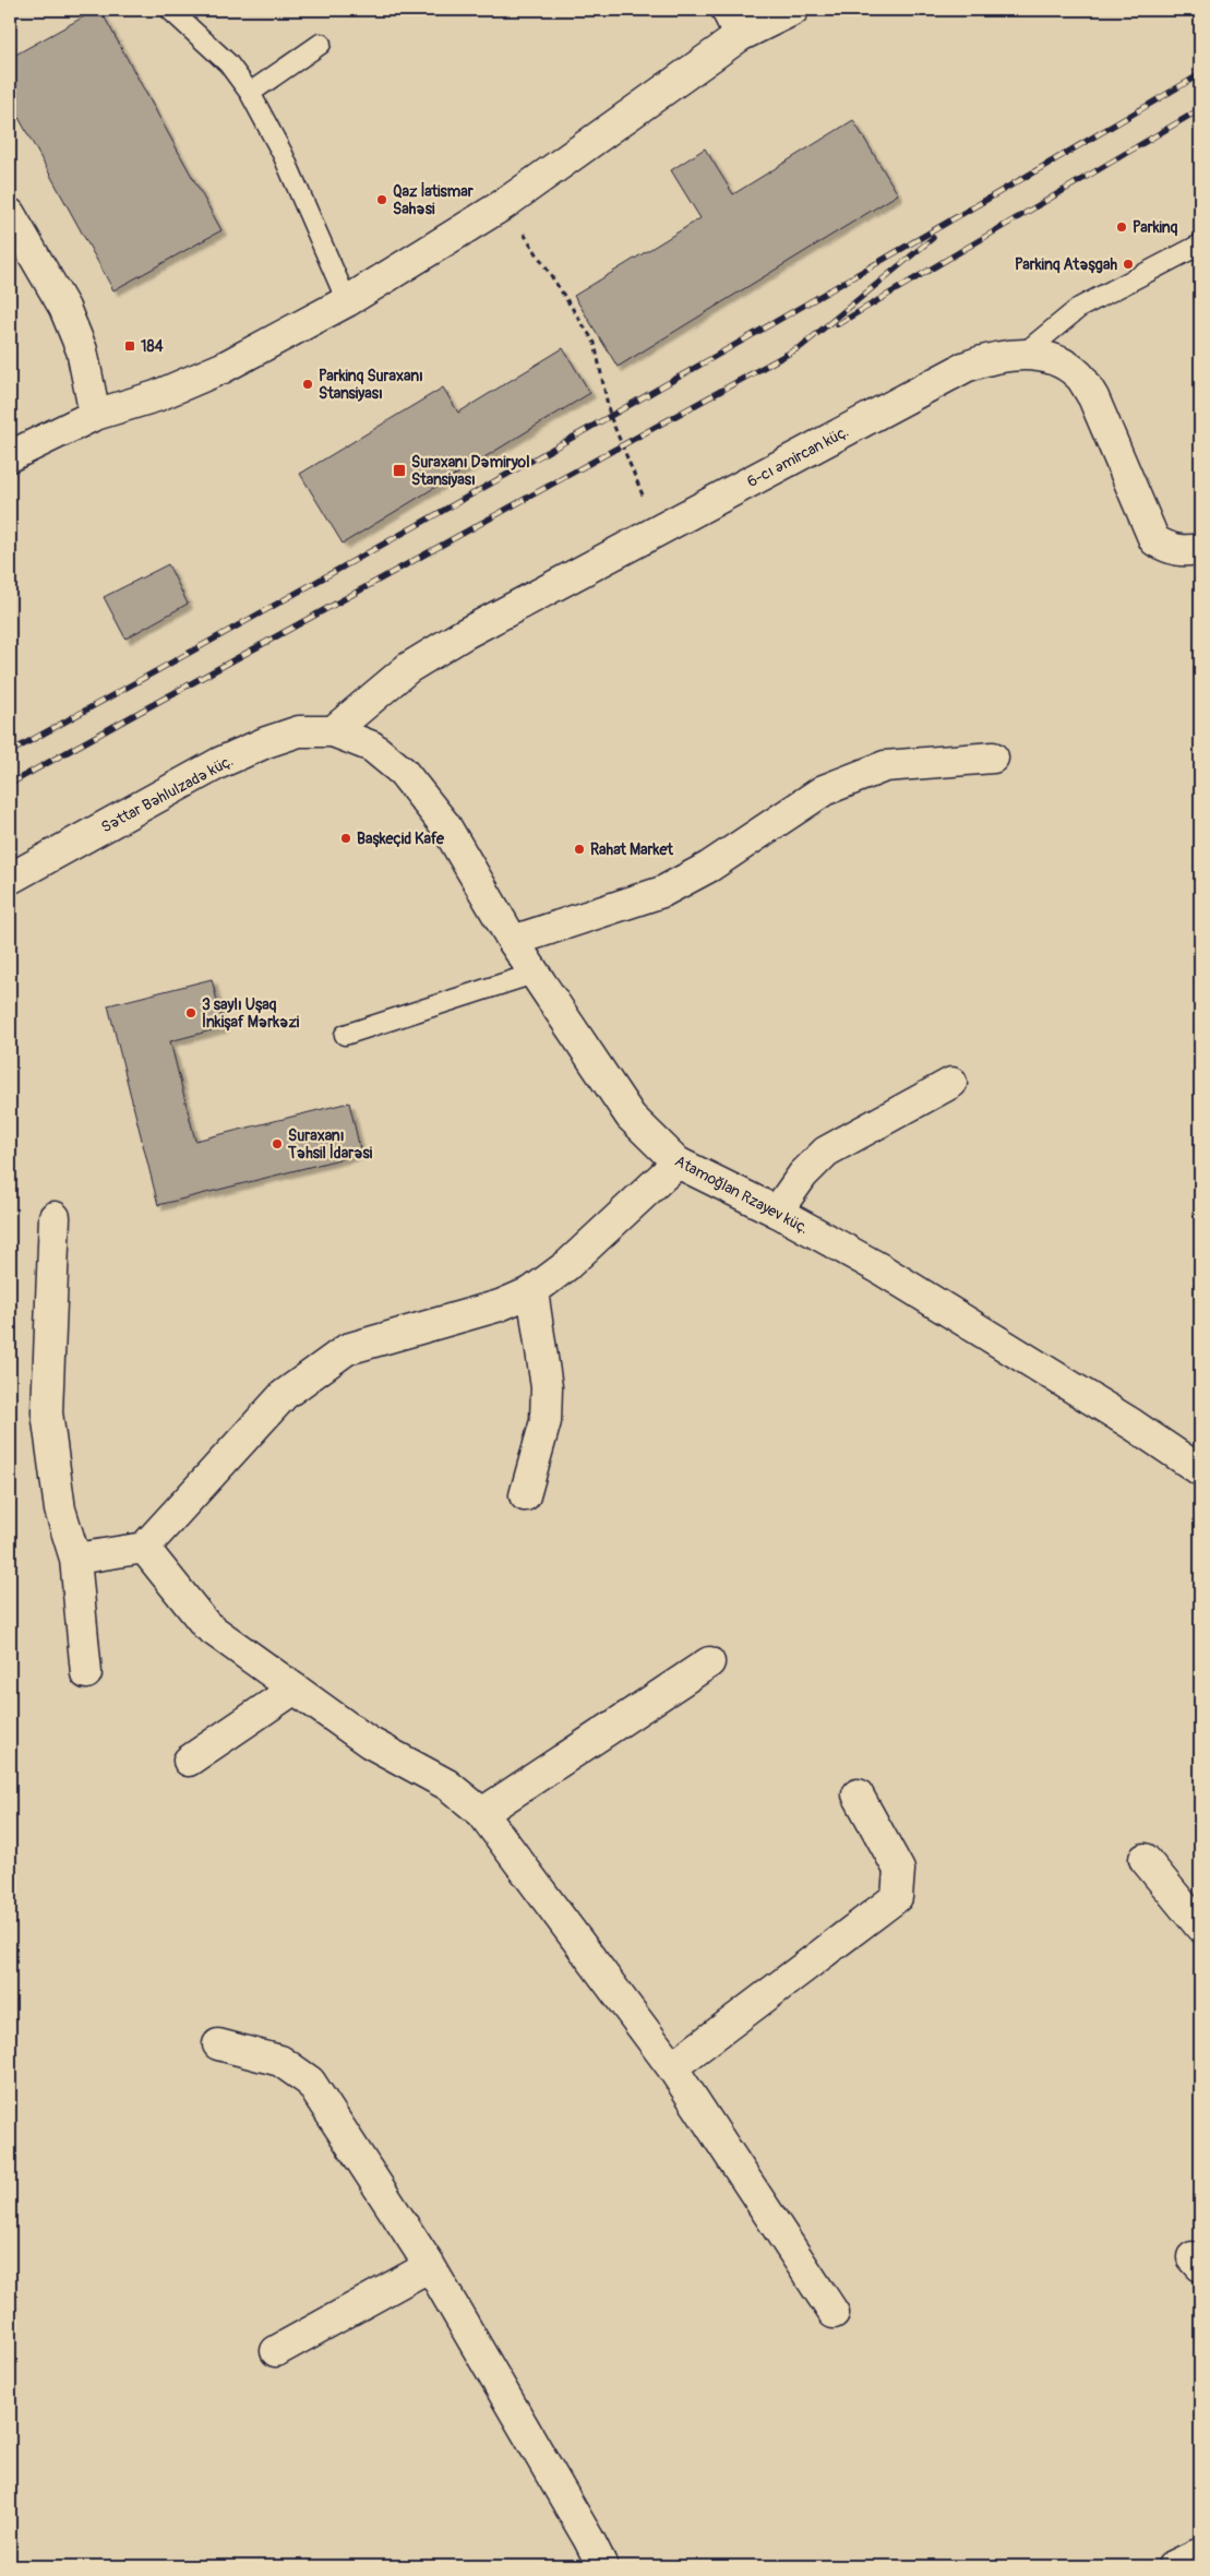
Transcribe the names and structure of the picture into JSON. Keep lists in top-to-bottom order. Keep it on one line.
{"streets":{"street":["6-cı Əmircan küç.","Səttar Bəhlulzadə küç.","Atamoğlan Rzayev küç."]},"crossings":[["6-cı Əmircan küç.","Səttar Bəhlulzadə küç."],["6-cı Əmircan küç.","Atamoğlan Rzayev küç."],["Səttar Bəhlulzadə küç.","Atamoğlan Rzayev küç."]],"places":{"other":["Qaz İatismar Sahəsi","Parkinq","Parkinq Atəşgah","Parkinq Suraxanı Stansiyası","Başkeçid Kafe","Rahat Market","3 saylı Uşaq İnkişaf Mərkəzi","Suraxanı Təhsil İdarəsi"],"transit":["184","Suraxanı Dəmiryol Stansiyası"]}}
